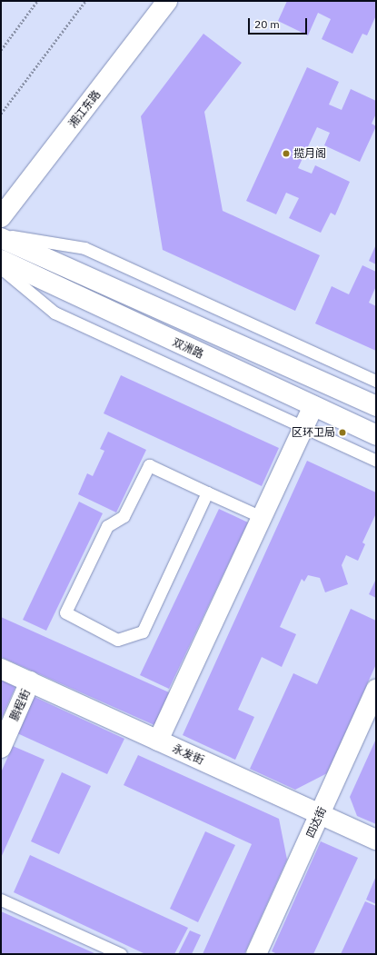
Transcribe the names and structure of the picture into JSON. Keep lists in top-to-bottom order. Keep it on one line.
{"streets":{"street":["湘江东路","双洲路","鹏程街","永发街","四达街"]},"crossings":[["鹏程街","永发街"],["永发街","四达街"]],"places":["揽月阁","区环卫局"],"scale_bar":"20 m"}
